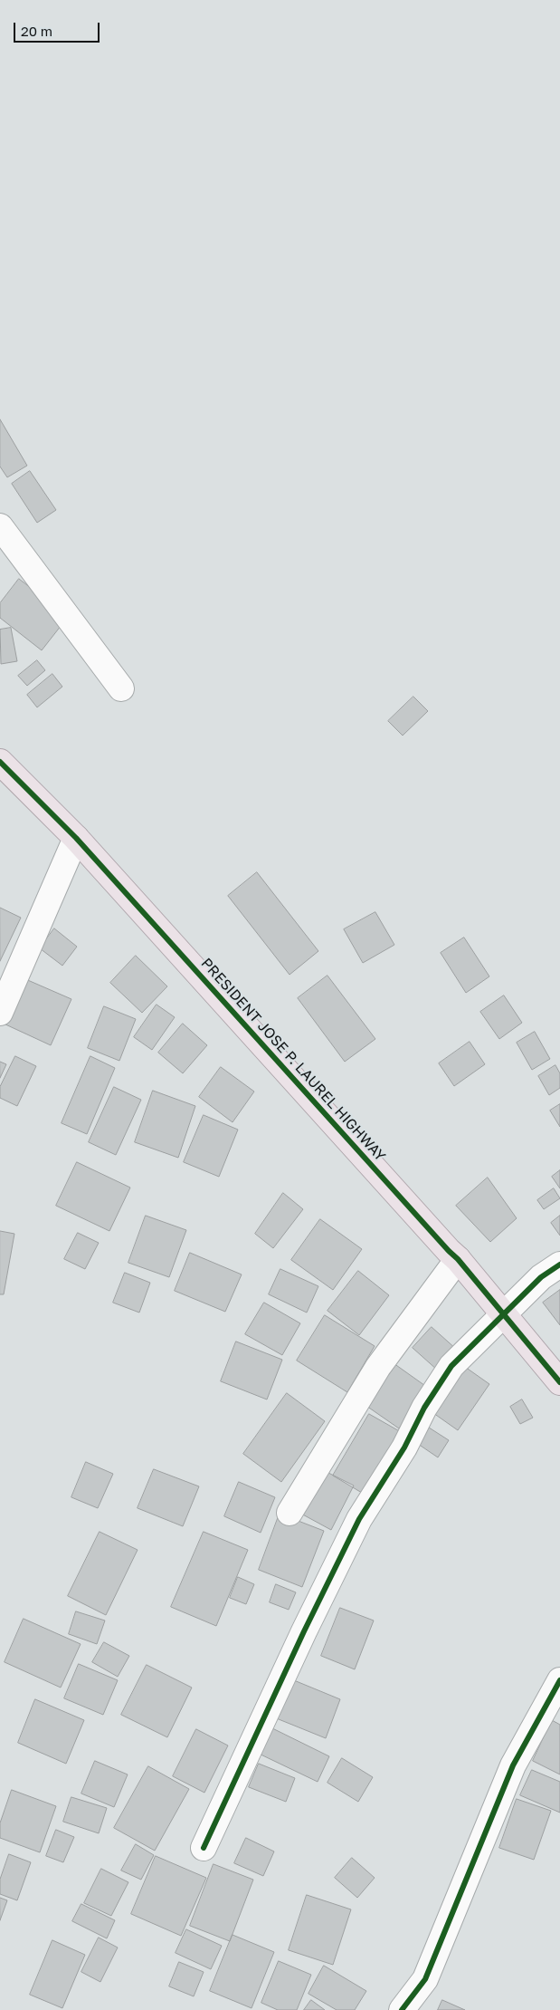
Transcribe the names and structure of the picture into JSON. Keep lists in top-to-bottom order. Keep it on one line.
{"streets":{"highway":["PRESIDENT JOSE P. LAUREL HIGHWAY"]},"scale_bar":"20 m"}
